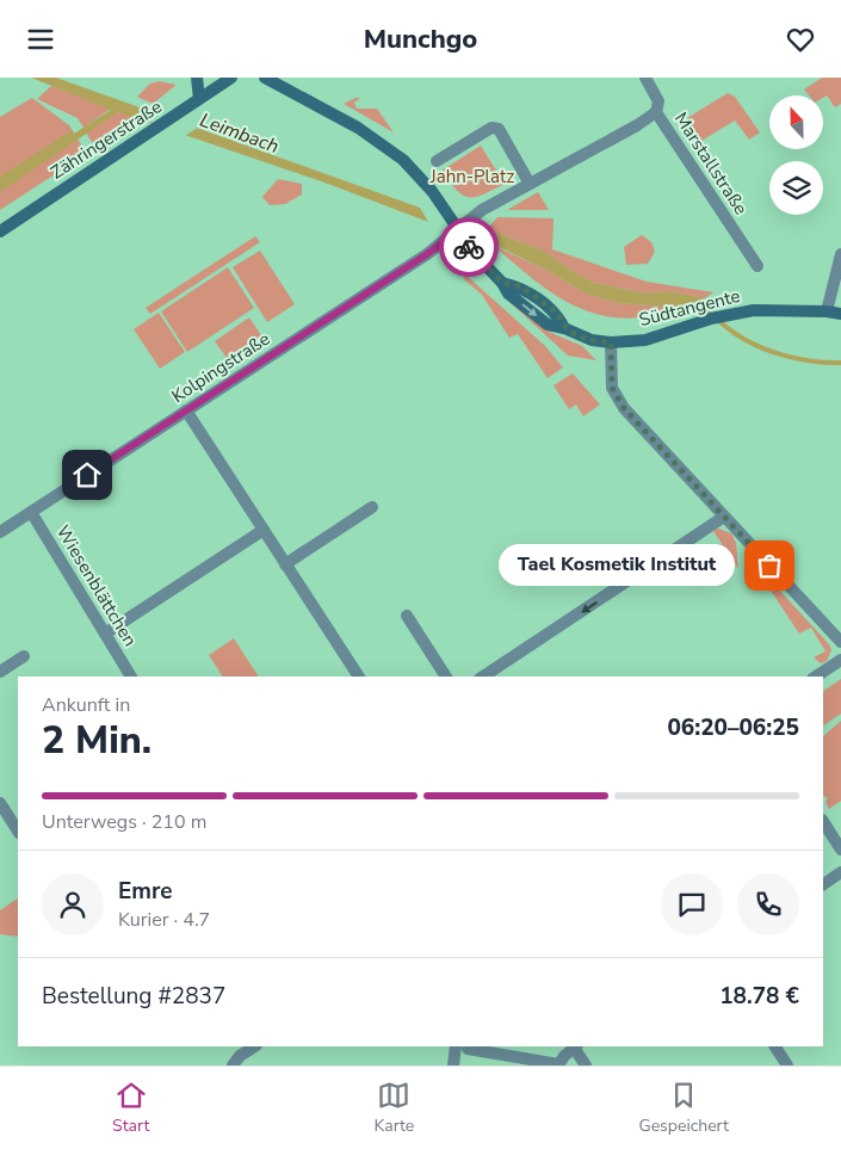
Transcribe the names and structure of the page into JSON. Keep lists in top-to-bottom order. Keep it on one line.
{"streets":{"main road":["Zähringerstraße","Südtangente"],"street":["Marstallstraße","Kolpingstraße","Wiesenblättchen"]},"crossings":[["Marstallstraße","Kolpingstraße"],["Südtangente","Kolpingstraße"],["Kolpingstraße","Wiesenblättchen"]],"water":["Leimbach"],"parks":["Jahn-Platz"],"places":["Tael Kosmetik Institut"],"north":"top","page":{"header":"Munchgo","bubble":"Tael Kosmetik Institut","heading":["2 Min.","Ankunft in","06:20–06:25"],"panel":["Emre","Kurier · 4.7","Bestellung #2837","18.78 €"],"bar":"Unterwegs · 210 m","tabs":["Start","Karte","Gespeichert"]}}
